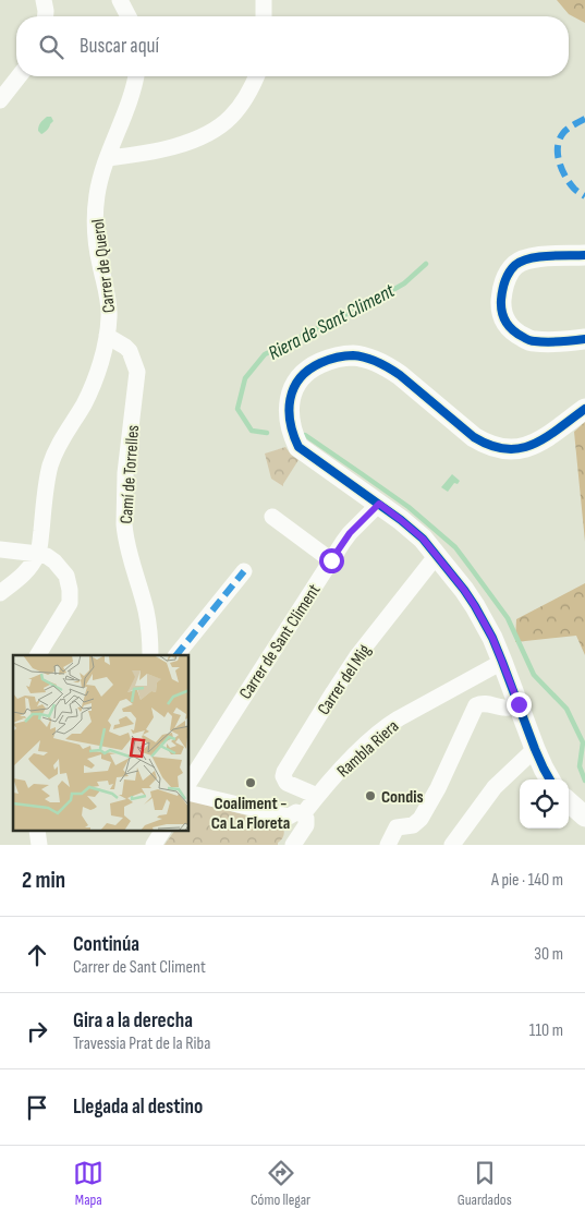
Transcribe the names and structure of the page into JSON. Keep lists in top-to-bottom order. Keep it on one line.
{"streets":{"street":["Carrer de Querol","Camí de Torrelles","Carrer de Sant Climent","Carrer del Mig","Rambla Riera"]},"crossings":[["Carrer de Querol","Camí de Torrelles"],["Carrer del Mig","Rambla Riera"]],"water":["Riera de Sant Climent"],"places":["Coaliment - Ca La Floreta","Condis"],"page":{"search":"Buscar aquí","heading":["2 min","A pie · 140 m"],"list":[["Continúa","Carrer de Sant Climent","30 m"],["Gira a la derecha","Travessia Prat de la Riba","110 m"],"Llegada al destino"],"nav":["Mapa","Cómo llegar","Guardados"]}}
